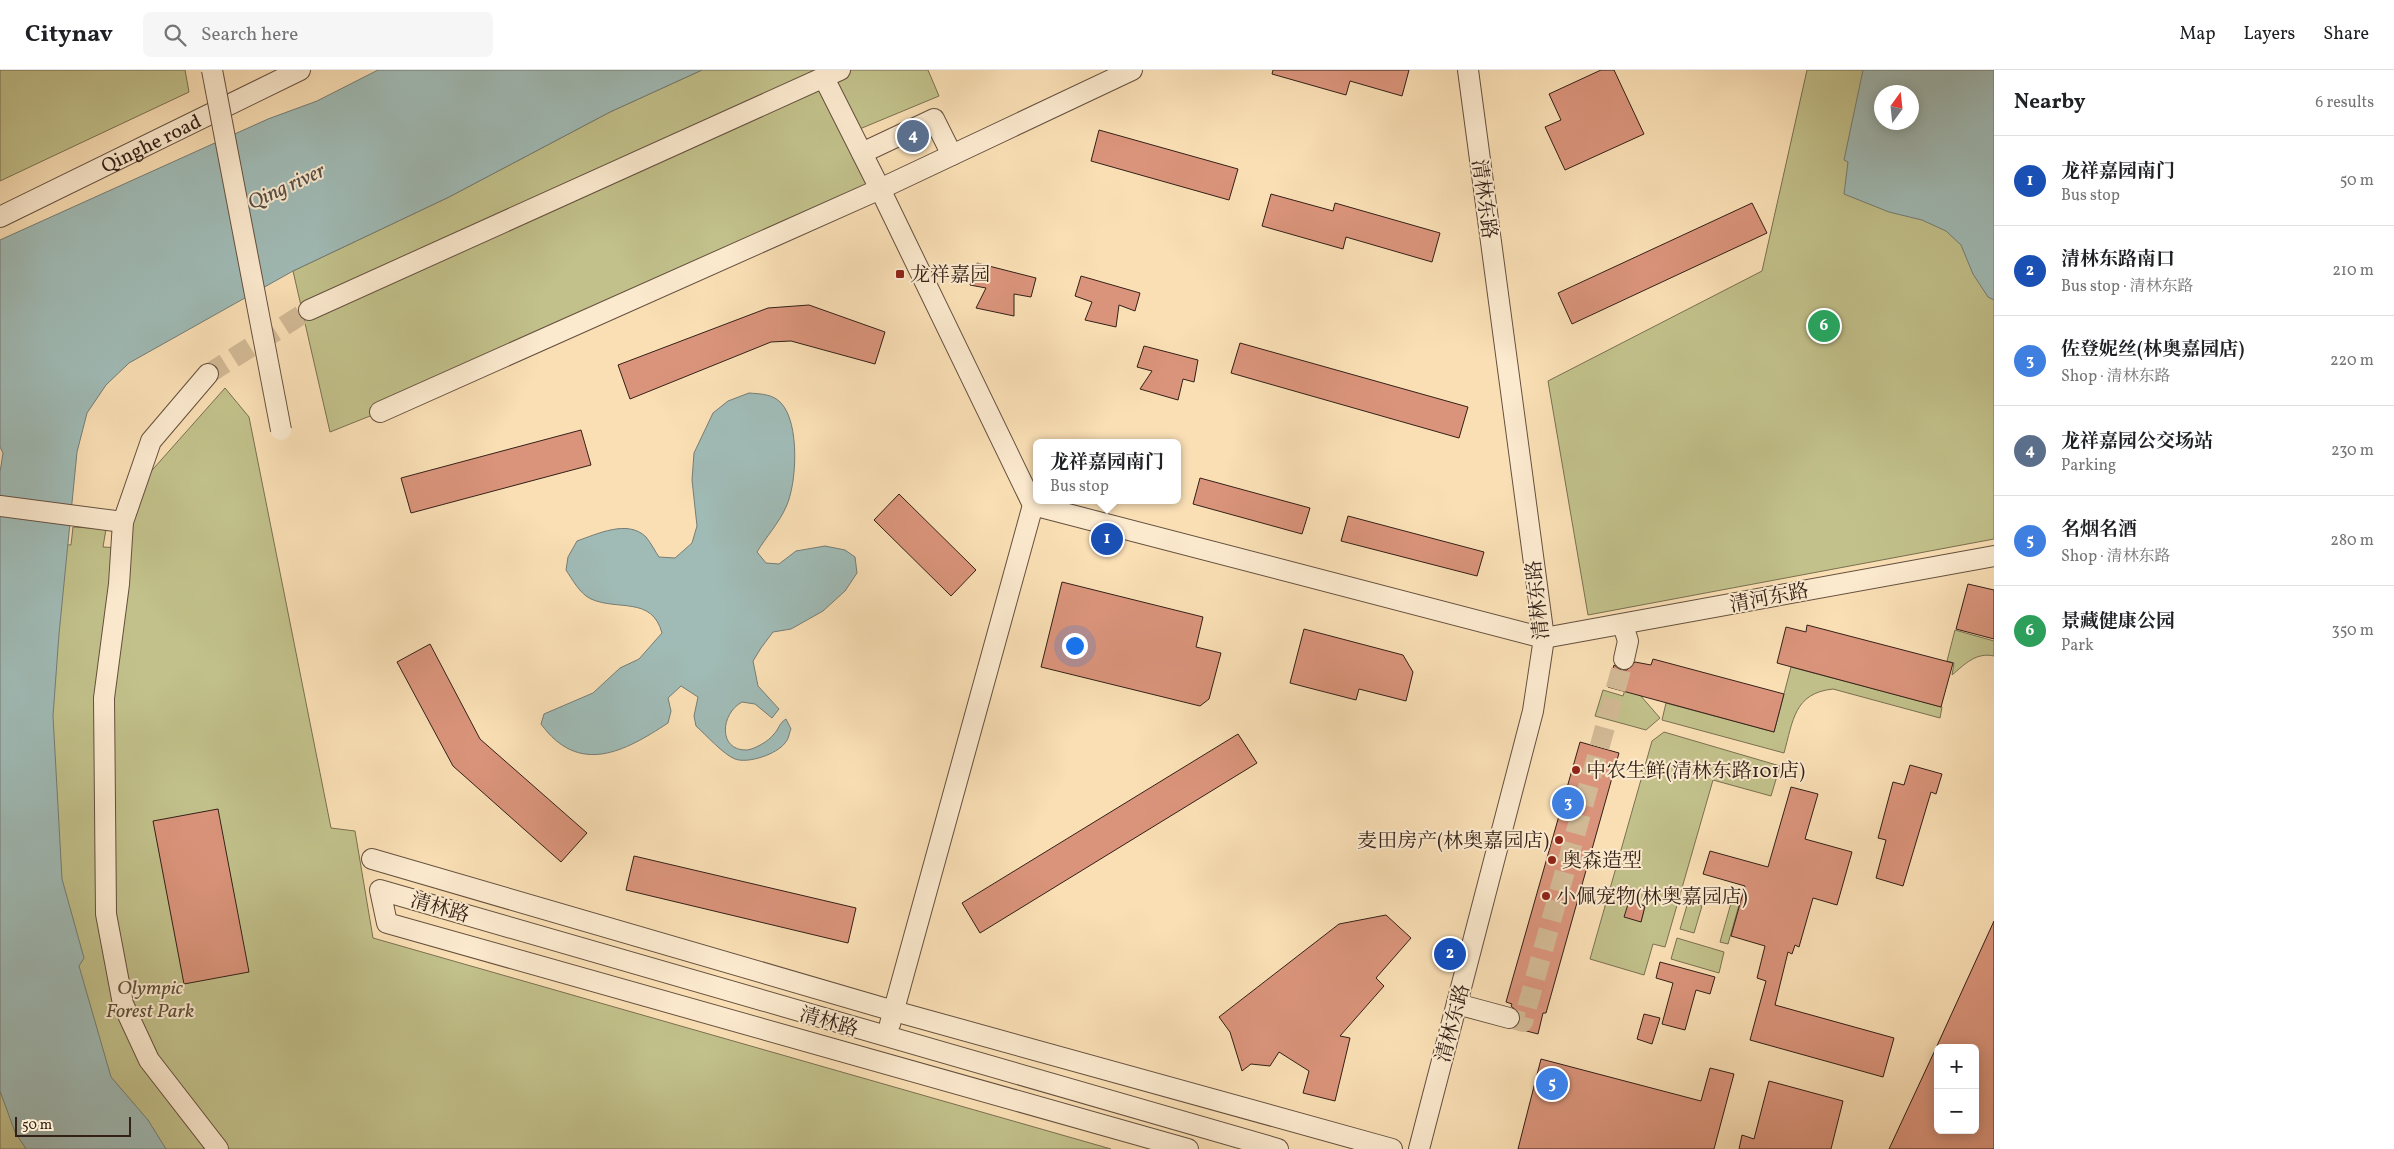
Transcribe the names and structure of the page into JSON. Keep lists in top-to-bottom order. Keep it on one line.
{"streets":{"street":["Qinghe road","清林东路","清河东路","清林路"]},"crossings":[["清林东路","清河东路"]],"water":["Qing river"],"parks":["Olympic Forest Park"],"places":{"transit":["龙祥嘉园"],"other":["中农生鲜(清林东路101店)","麦田房产(林奥嘉园店)","奥森造型","小佩宠物(林奥嘉园店)"]},"scale_bar":"50 m","north":"top","page":{"header":"Citynav","search":"Search here","nav":["Map","Layers","Share"],"heading":["Nearby","6 results"],"pins":["4","6","1","3","2","5"],"list":[{"mark":"1","name":"龙祥嘉园南门","note":"Bus stop","value":"50 m"},{"mark":"2","name":"清林东路南口","note":"Bus stop · 清林东路","value":"210 m"},{"mark":"3","name":"佐登妮丝(林奥嘉园店)","note":"Shop · 清林东路","value":"220 m"},{"mark":"4","name":"龙祥嘉园公交场站","note":"Parking","value":"230 m"},{"mark":"5","name":"名烟名酒","note":"Shop · 清林东路","value":"280 m"},{"mark":"6","name":"景藏健康公园","note":"Park","value":"350 m"}],"popup":["龙祥嘉园南门","Bus stop"],"map_buttons":["+","−"],"scale":"50 m"}}
